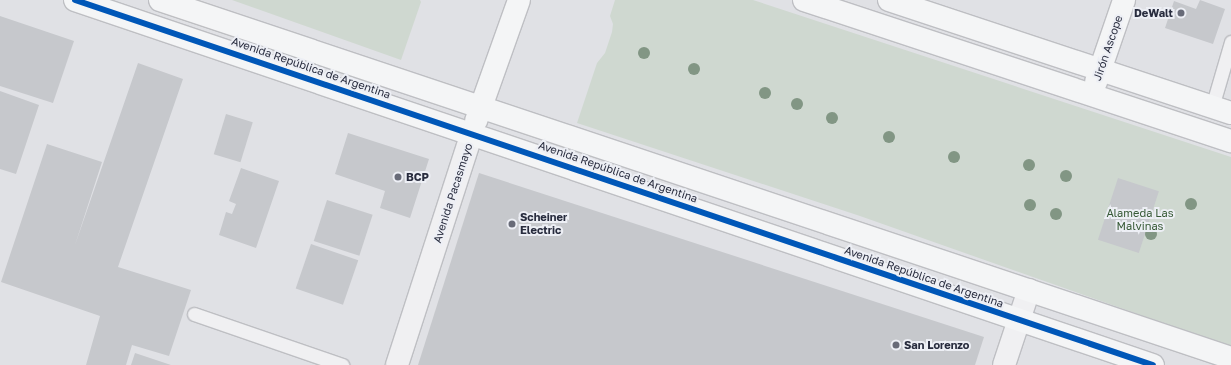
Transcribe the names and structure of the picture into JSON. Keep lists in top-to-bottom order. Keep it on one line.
{"streets":{"street":["Jirón Ascope","Avenida República de Argentina","Avenida Pacasmayo"]},"crossings":[["Avenida República de Argentina","Avenida Pacasmayo"]],"parks":["Alameda Las Malvinas"],"places":["DeWalt","BCP","Scheiner Electric","San Lorenzo"]}
